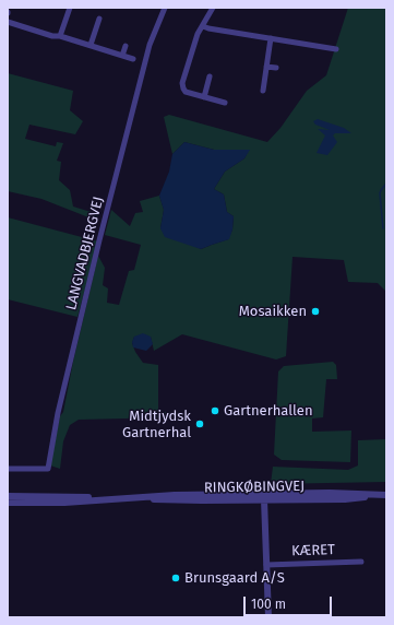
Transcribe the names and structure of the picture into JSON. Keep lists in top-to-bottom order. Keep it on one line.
{"streets":{"street":["LANGVADBJERGVEJ","RINGKØBINGVEJ","KÆRET"]},"places":["Mosaikken","Gartnerhallen","Midtjydsk Gartnerhal","Brunsgaard A/S"],"scale_bar":"100 m"}
